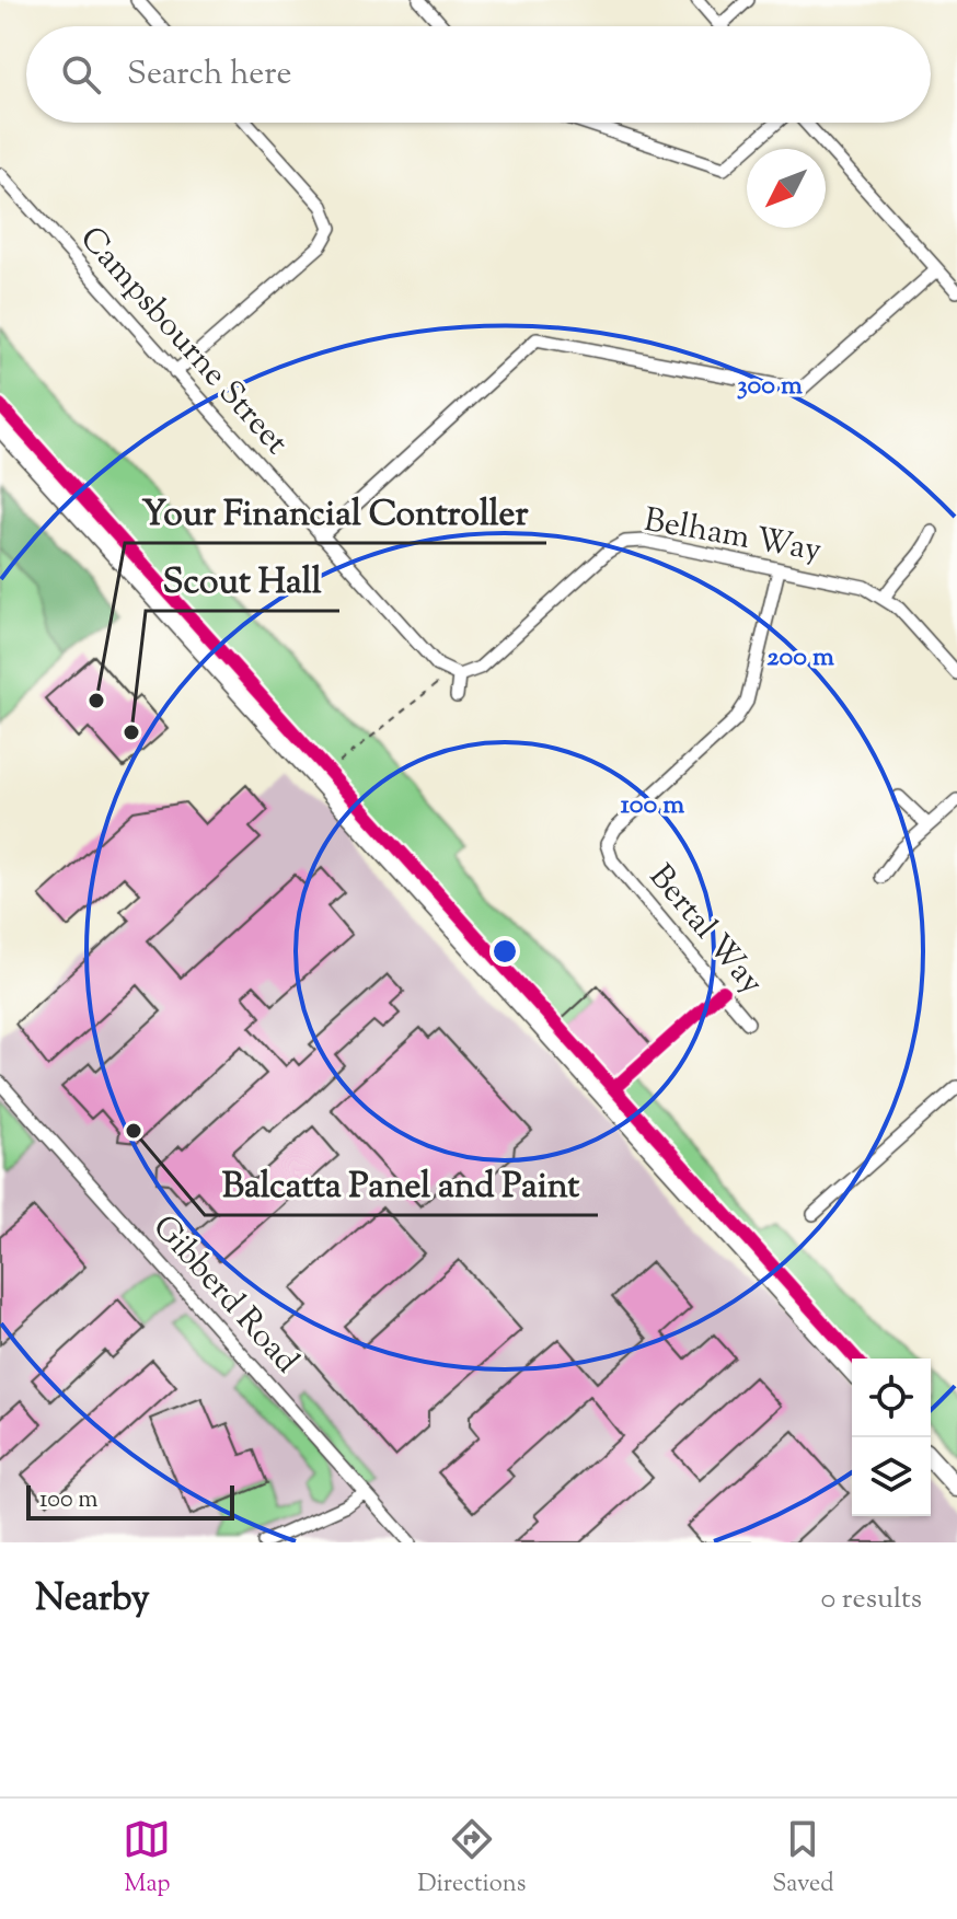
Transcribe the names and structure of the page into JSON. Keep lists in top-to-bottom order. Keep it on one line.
{"streets":{"street":["Campsbourne Street","Belham Way","Bertal Way","Gibberd Road"]},"crossings":[["Campsbourne Street","Belham Way"],["Belham Way","Bertal Way"]],"places":["Your Financial Controller","Scout Hall","Balcatta Panel and Paint"],"scale_bar":"100 m","north":"bottom left","page":{"search":"Search here","scale":"100 m","heading":["Nearby","0 results"],"nav":["Map","Directions","Saved"]},"rings":["300 m","200 m","100 m"]}
